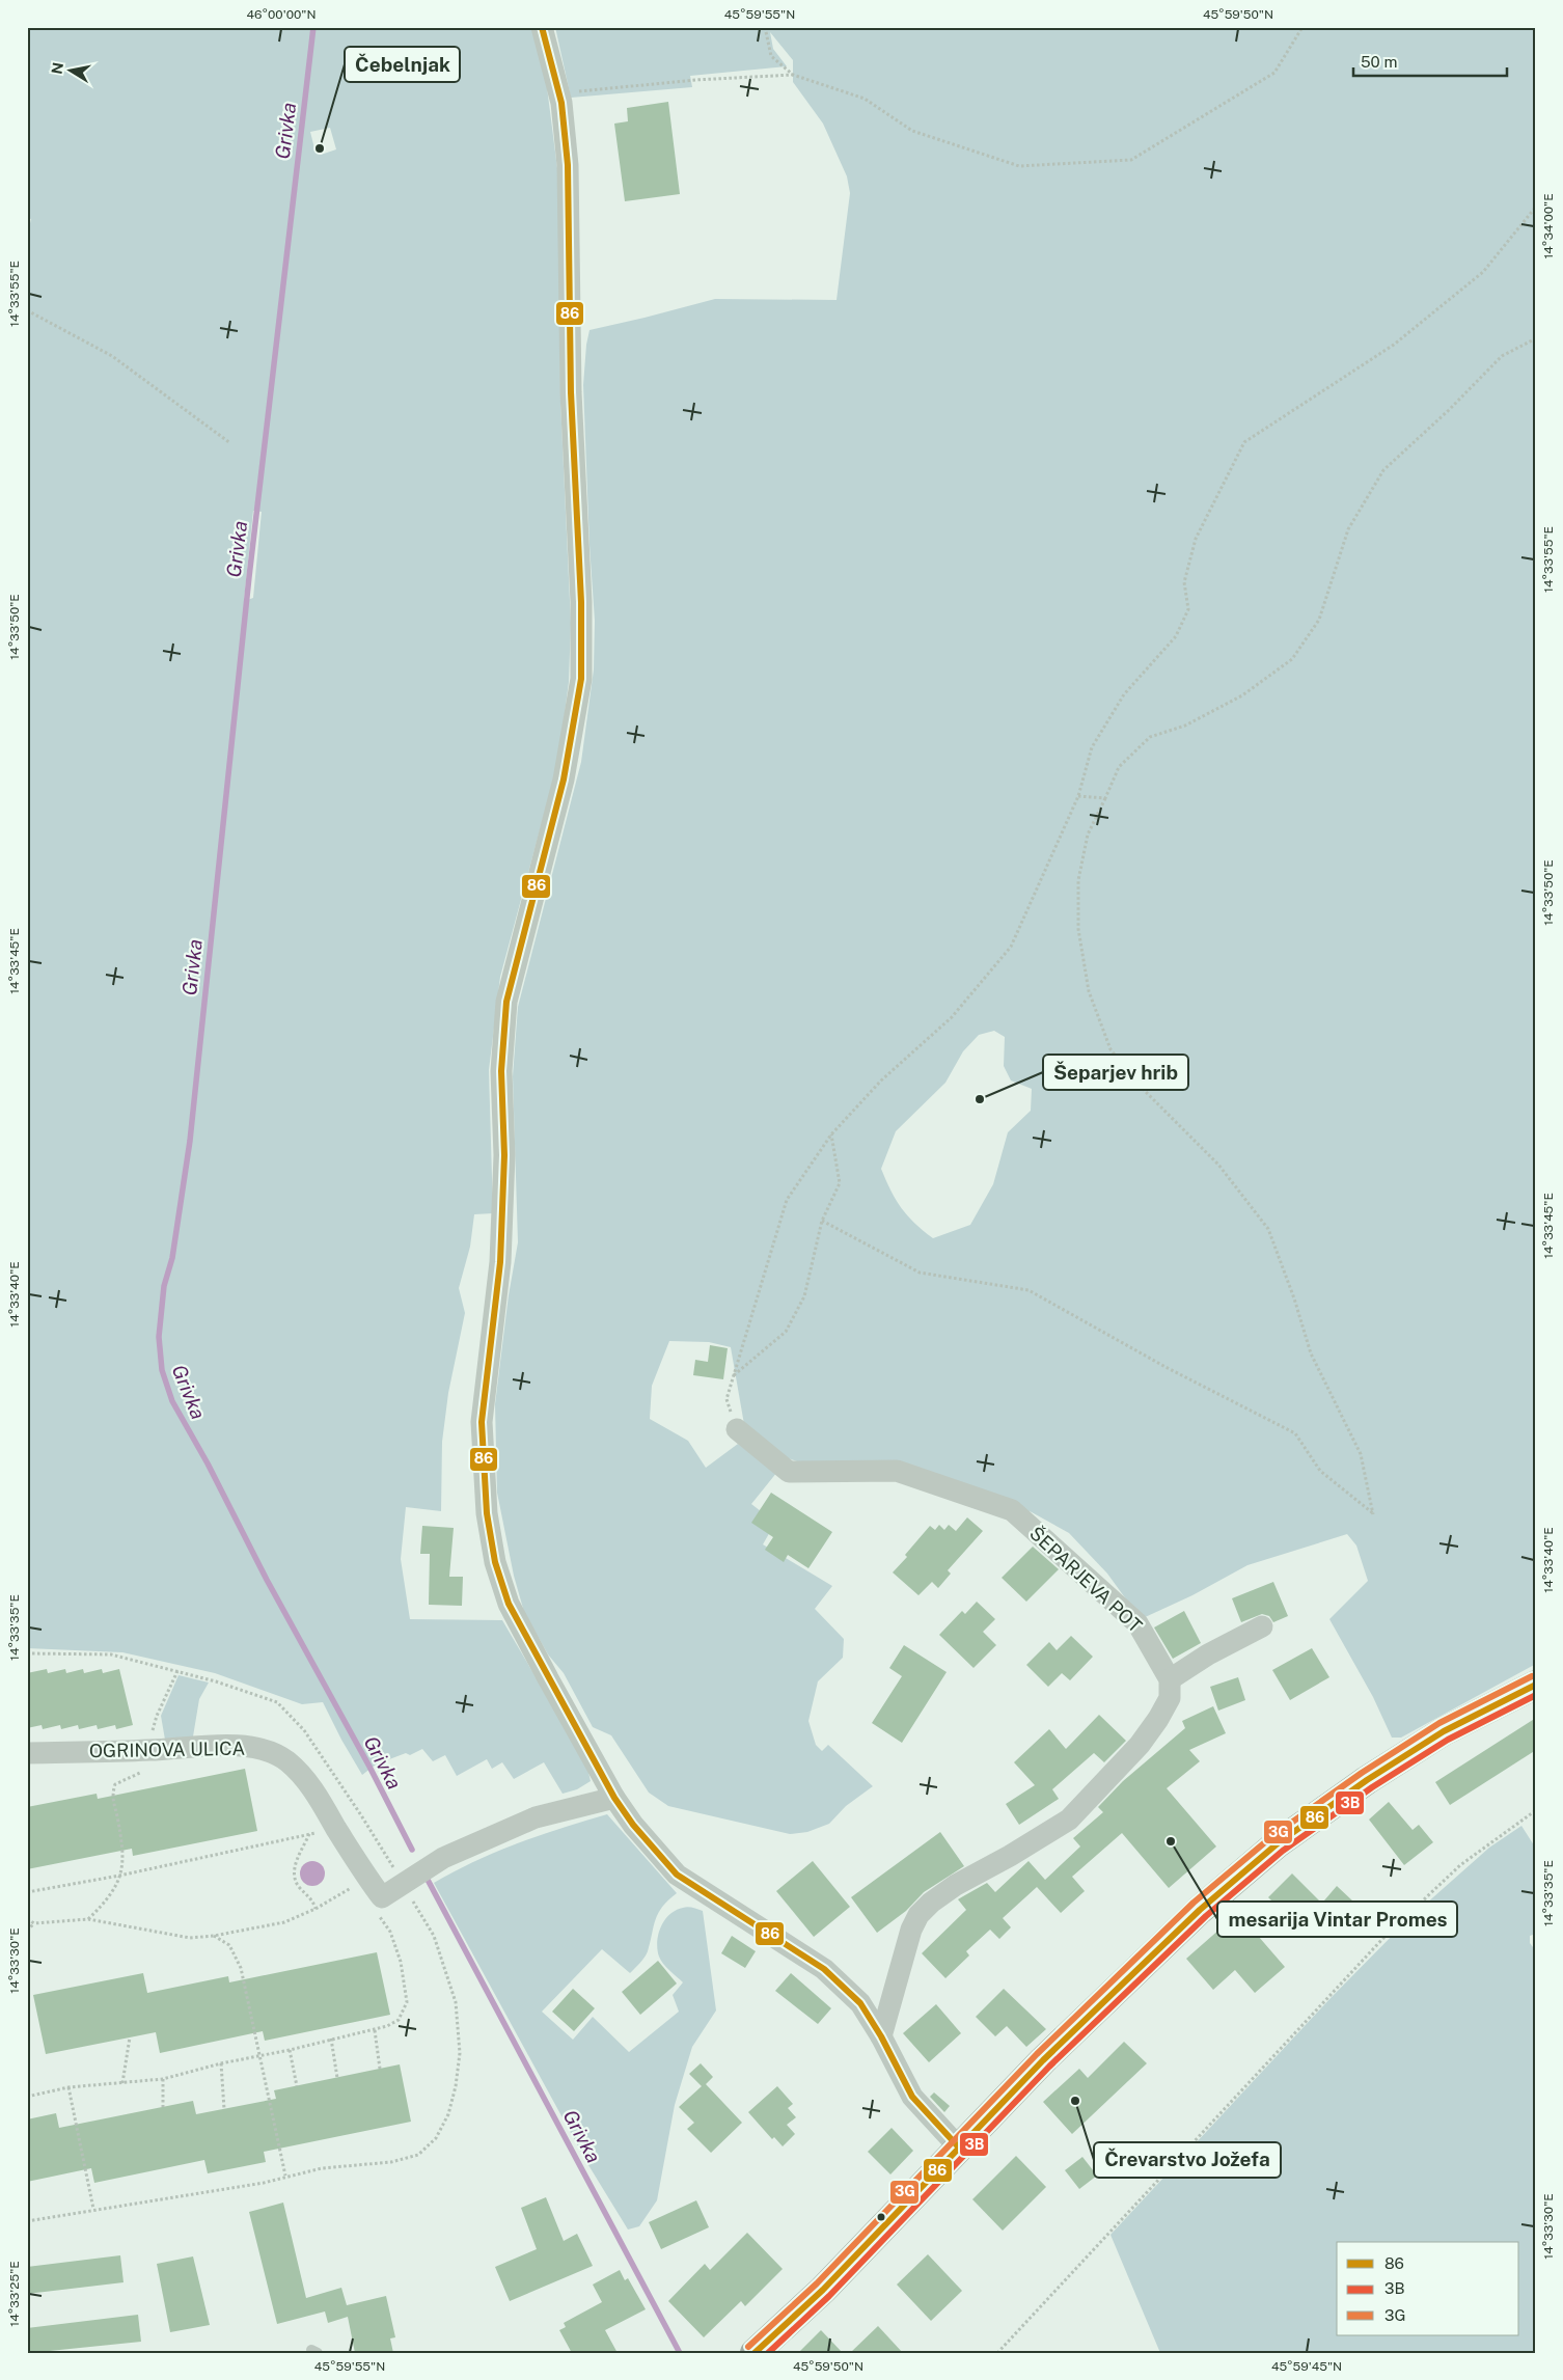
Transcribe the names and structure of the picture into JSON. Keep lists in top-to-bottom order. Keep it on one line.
{"streets":{"street":["ŠEPARJEVA POT","OGRINOVA ULICA"]},"water":["Grivka"],"places":["Čebelnjak","Šeparjev hrib","mesarija Vintar Promes","Črevarstvo Jožefa"],"lines":["transit line 86","transit line 3G","transit line 3B"],"legend":["86","3B","3G"],"scale_bar":"50 m","north":"left","coordinates":["46°00'00\"N","45°59'55\"N","45°59'50\"N","14°34'00\"E","14°33'55\"E","14°33'50\"E","14°33'45\"E","14°33'40\"E","14°33'35\"E","14°33'30\"E","14°33'25\"E","45°59'45\"N"]}
